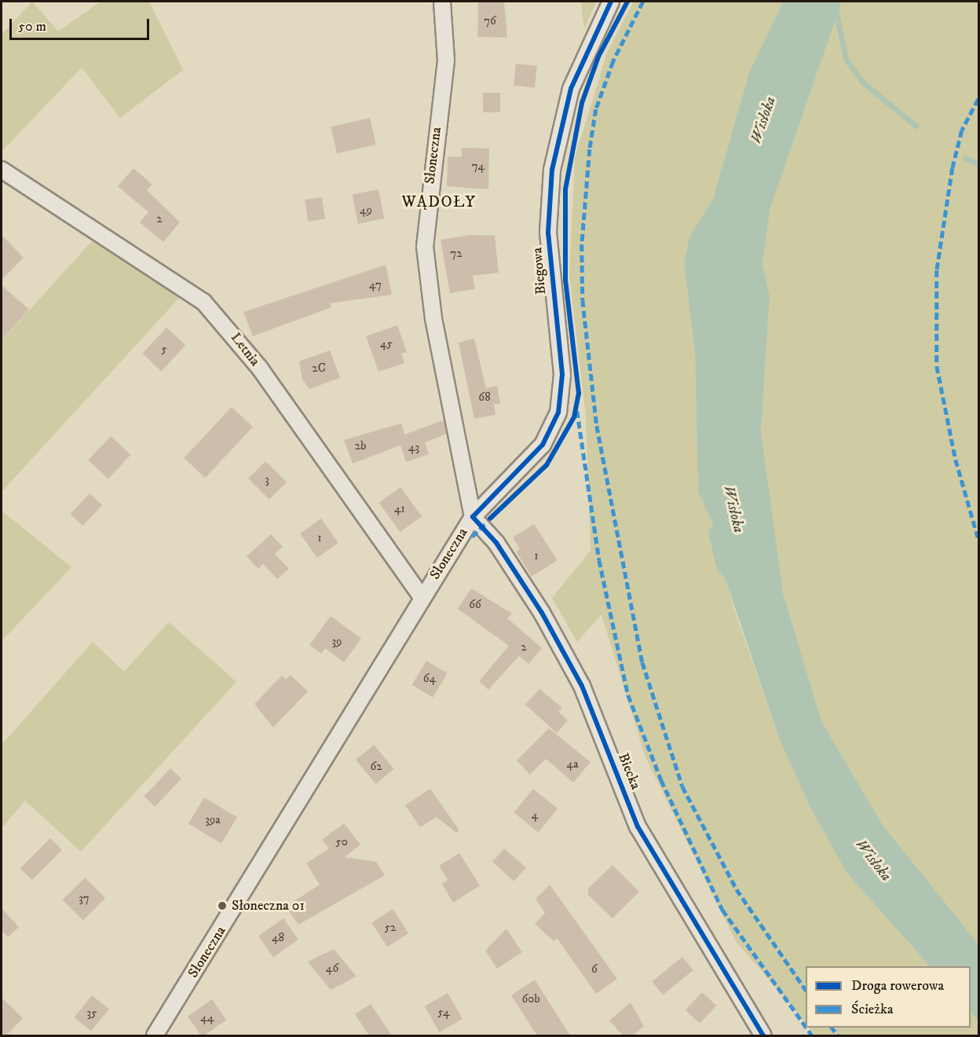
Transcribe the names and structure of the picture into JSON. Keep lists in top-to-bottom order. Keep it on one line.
{"streets":{"street":["Słoneczna","Biegowa","Letnia","Biecka"]},"crossings":[["Słoneczna","Biegowa"],["Słoneczna","Letnia"],["Słoneczna","Biecka"],["Biegowa","Biecka"]],"districts":["WĄDOŁY"],"water":["Wisłoka"],"places":["Słoneczna 01"],"house_numbers":["76","74","49","2","72","47","45","5","2C","68","2b","43","3","41","1","1","66","39","2","64","4a","62","4","39a","50","37","52","48","46","6","60b","54","35","44"],"legend":["Droga rowerowa","Ścieżka"],"scale_bar":"50 m"}
